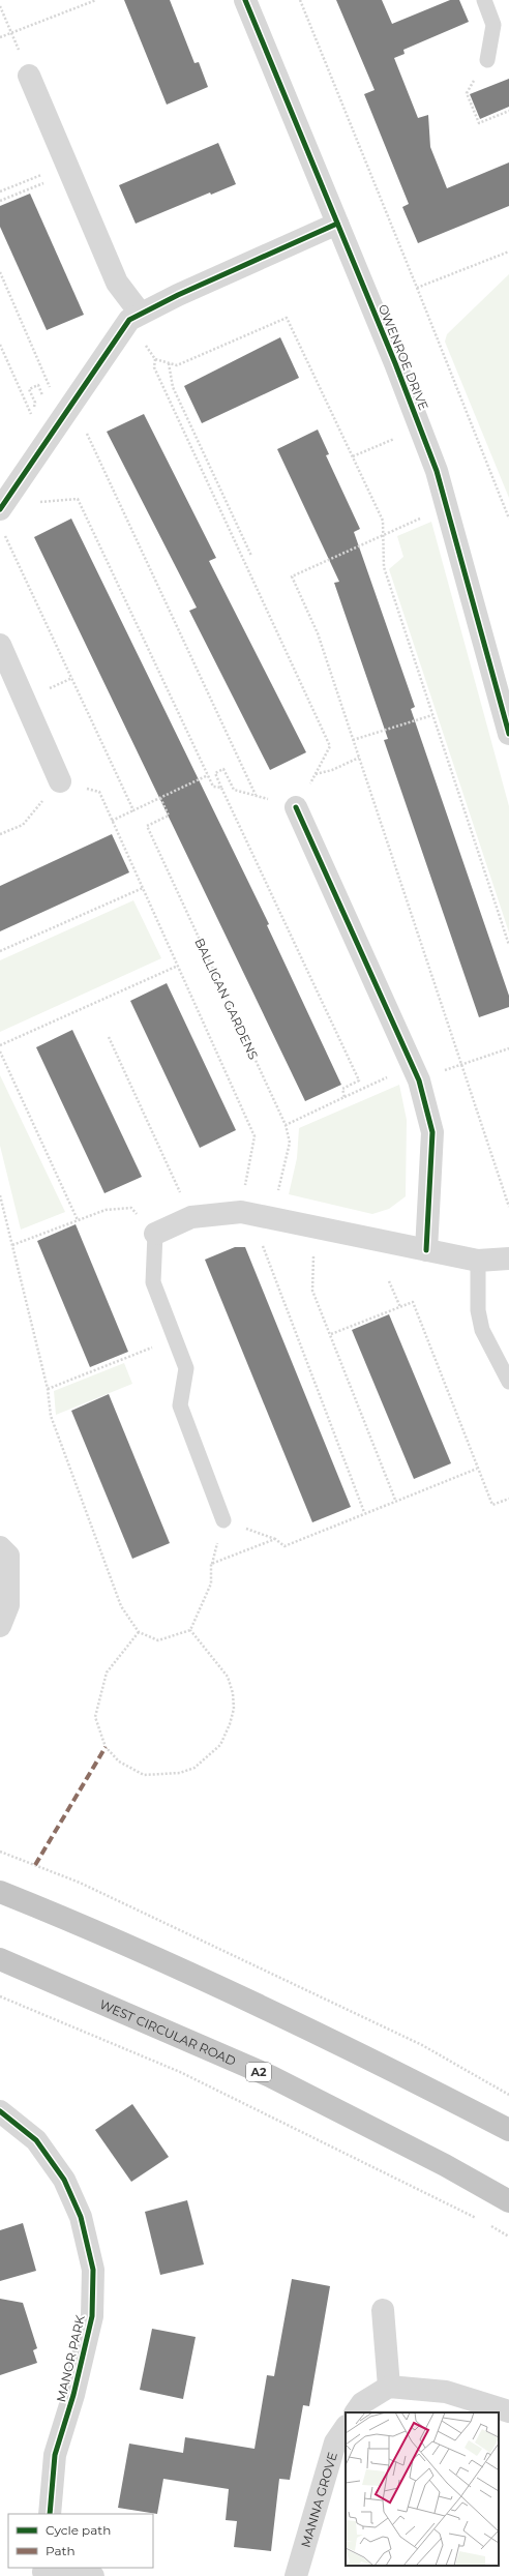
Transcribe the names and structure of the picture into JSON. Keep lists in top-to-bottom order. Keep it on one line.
{"streets":{"highway":["WEST CIRCULAR ROAD","A2"],"street":["OWENROE DRIVE","MANOR PARK","MANNA GROVE"],"path":["BALLIGAN GARDENS"]},"legend":["Cycle path","Path"]}
